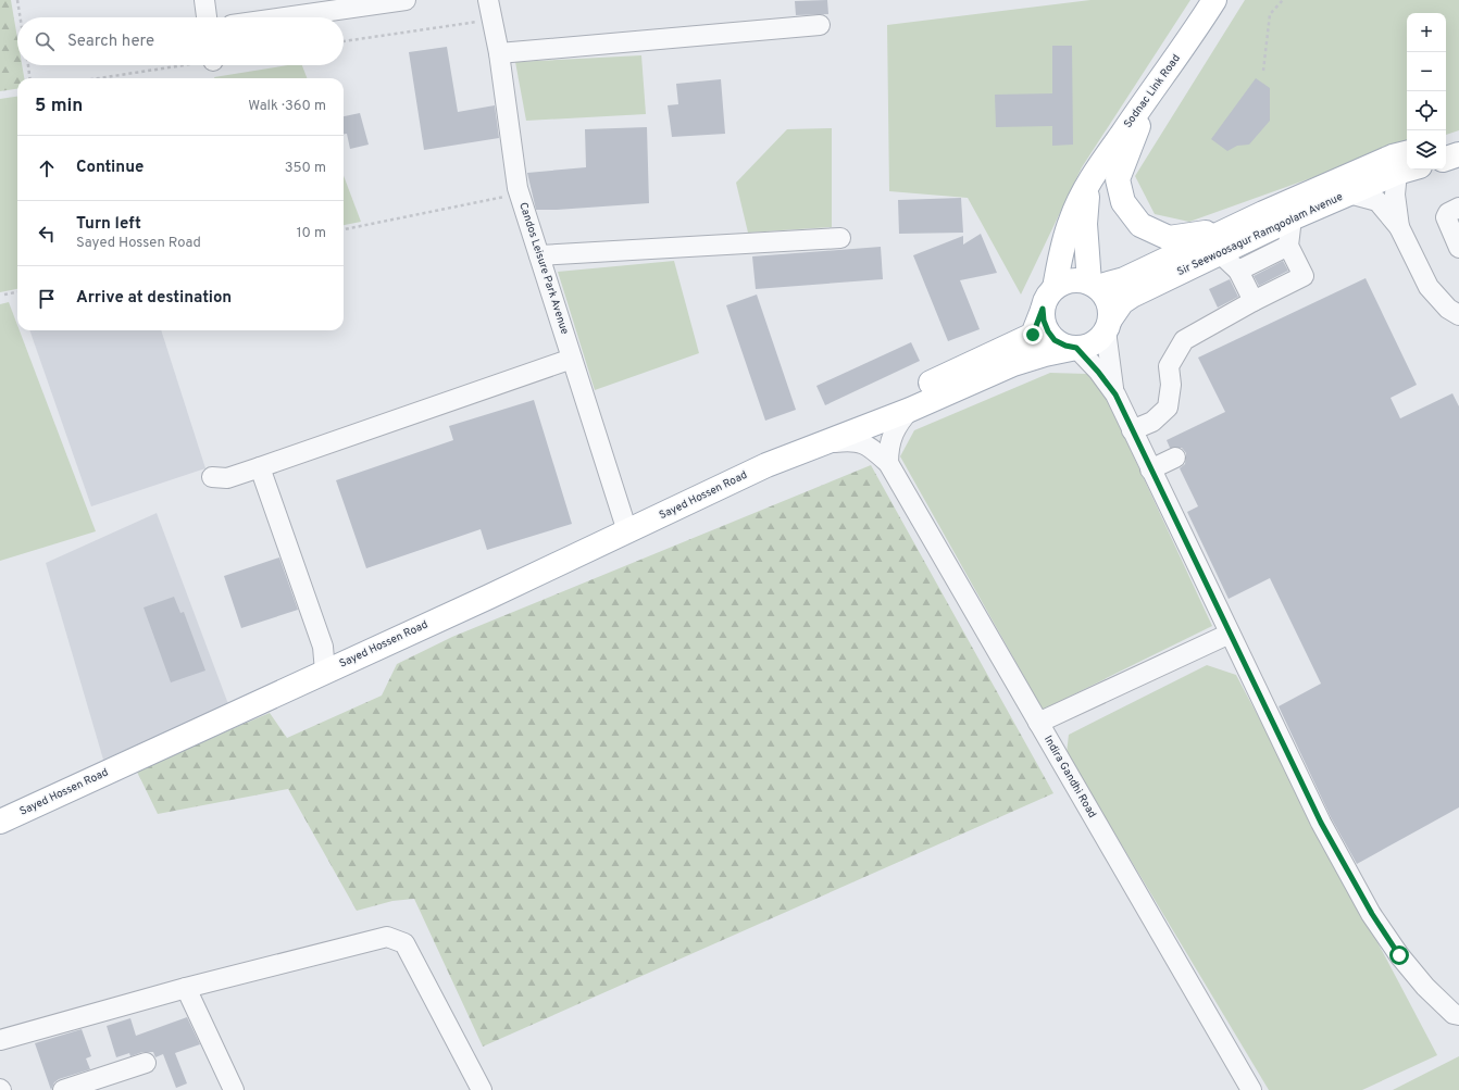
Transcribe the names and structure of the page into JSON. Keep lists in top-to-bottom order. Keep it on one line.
{"streets":{"main road":["Sodnac Link Road","Sir Seewoosagur Ramgoolam Avenue","Sayed Hossen Road"],"street":["Candos Leisure Park Avenue","Indira Gandhi Road"]},"crossings":[["Sodnac Link Road","Sir Seewoosagur Ramgoolam Avenue"],["Sodnac Link Road","Sayed Hossen Road"],["Sir Seewoosagur Ramgoolam Avenue","Sayed Hossen Road"],["Candos Leisure Park Avenue","Sayed Hossen Road"],["Sayed Hossen Road","Indira Gandhi Road"]],"page":{"map_buttons":["+","−"],"search":"Search here","heading":["5 min","Walk · 360 m"],"list":[["Continue","350 m"],["Turn left","Sayed Hossen Road","10 m"],"Arrive at destination"]}}
